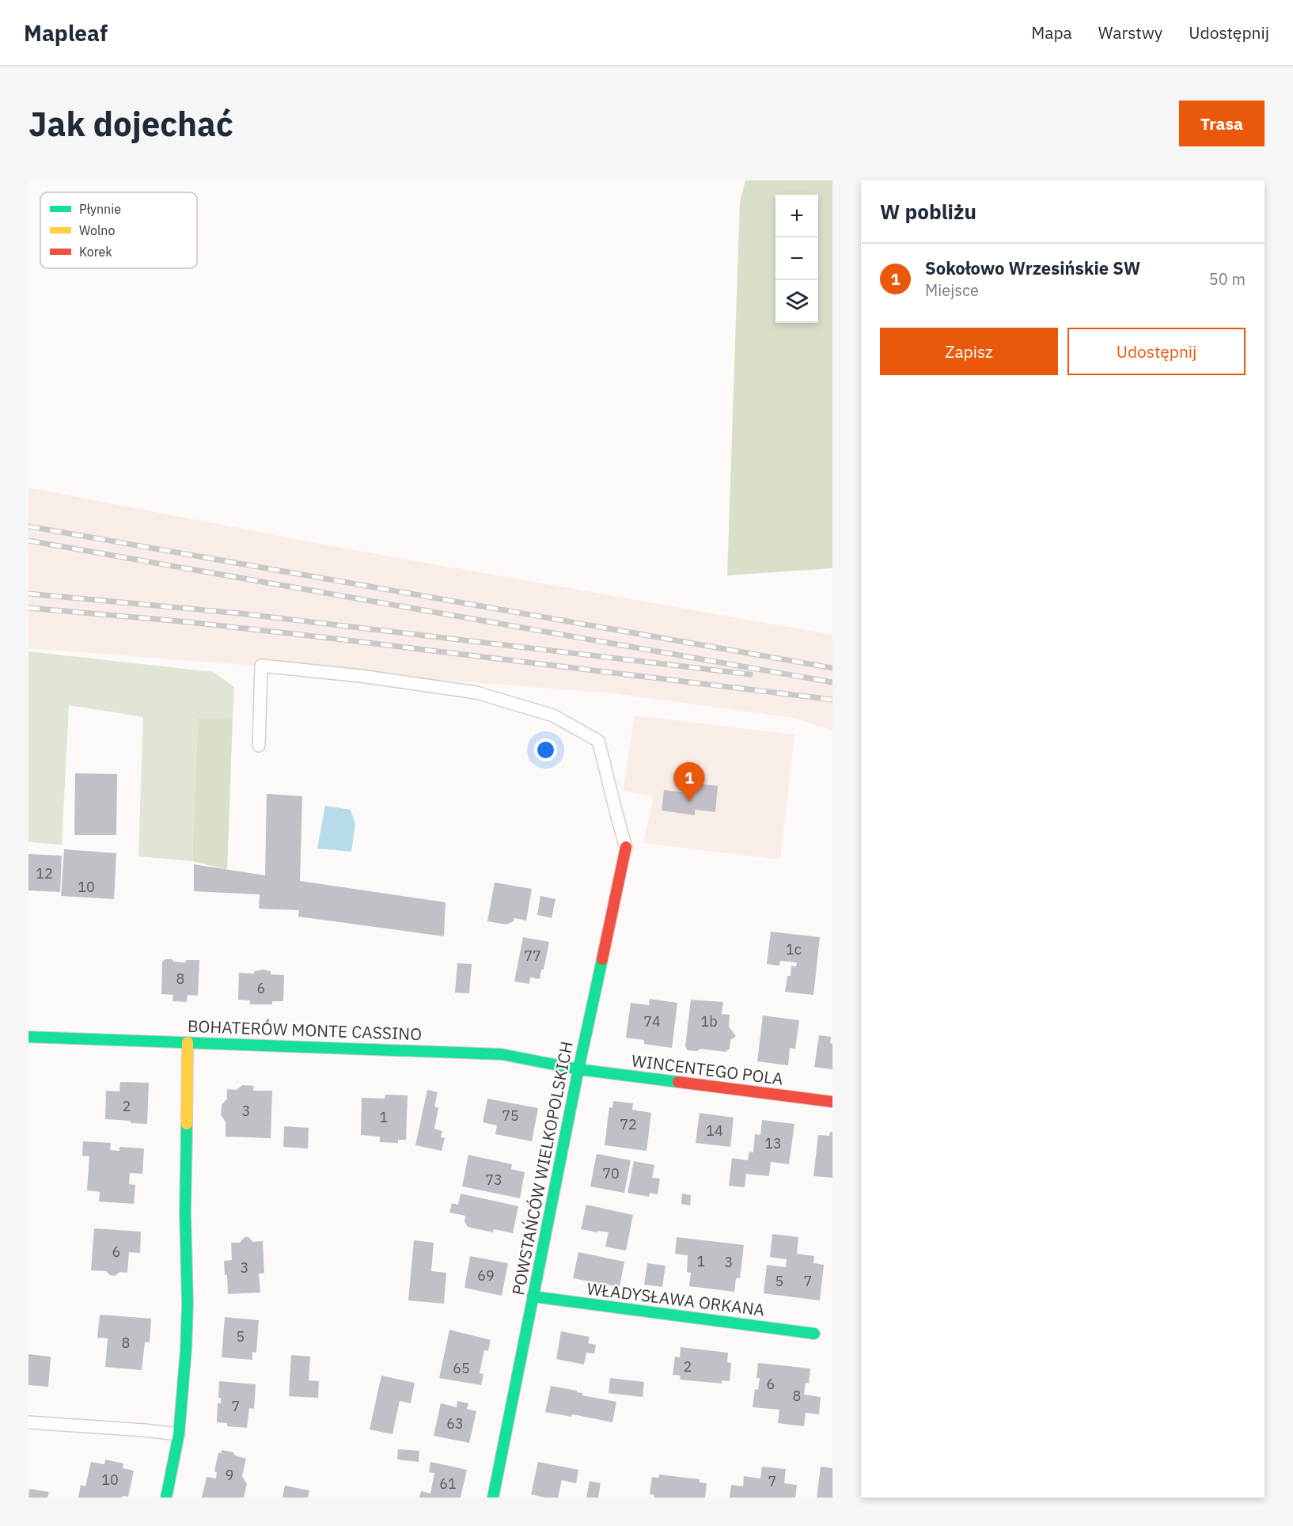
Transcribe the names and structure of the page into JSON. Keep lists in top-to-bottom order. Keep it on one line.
{"streets":{"street":["BOHATERÓW MONTE CASSINO","WINCENTEGO POLA","POWSTAŃCÓW WIELKOPOLSKICH","WŁADYSŁAWA ORKANA"]},"crossings":[["BOHATERÓW MONTE CASSINO","WINCENTEGO POLA"],["BOHATERÓW MONTE CASSINO","POWSTAŃCÓW WIELKOPOLSKICH"],["WINCENTEGO POLA","POWSTAŃCÓW WIELKOPOLSKICH"],["POWSTAŃCÓW WIELKOPOLSKICH","WŁADYSŁAWA ORKANA"]],"house_numbers":["12","10","1c","77","8","6","74","1b","2","3","75","1","72","14","13","70","73","6","1","3","3","69","5","7","5","8","2","65","6","8","7","63","9","10","7","61"],"legend":["Płynnie","Wolno","Korek"],"page":{"header":"Mapleaf","nav":["Mapa","Warstwy","Udostępnij"],"buttons":["Trasa",["Zapisz","Udostępnij"]],"title":"Jak dojechać","heading":"W pobliżu","map_buttons":["+","−"],"list":[{"mark":"1","name":"Sokołowo Wrzesińskie SW","note":"Miejsce","value":"50 m"}],"pins":"1"}}
